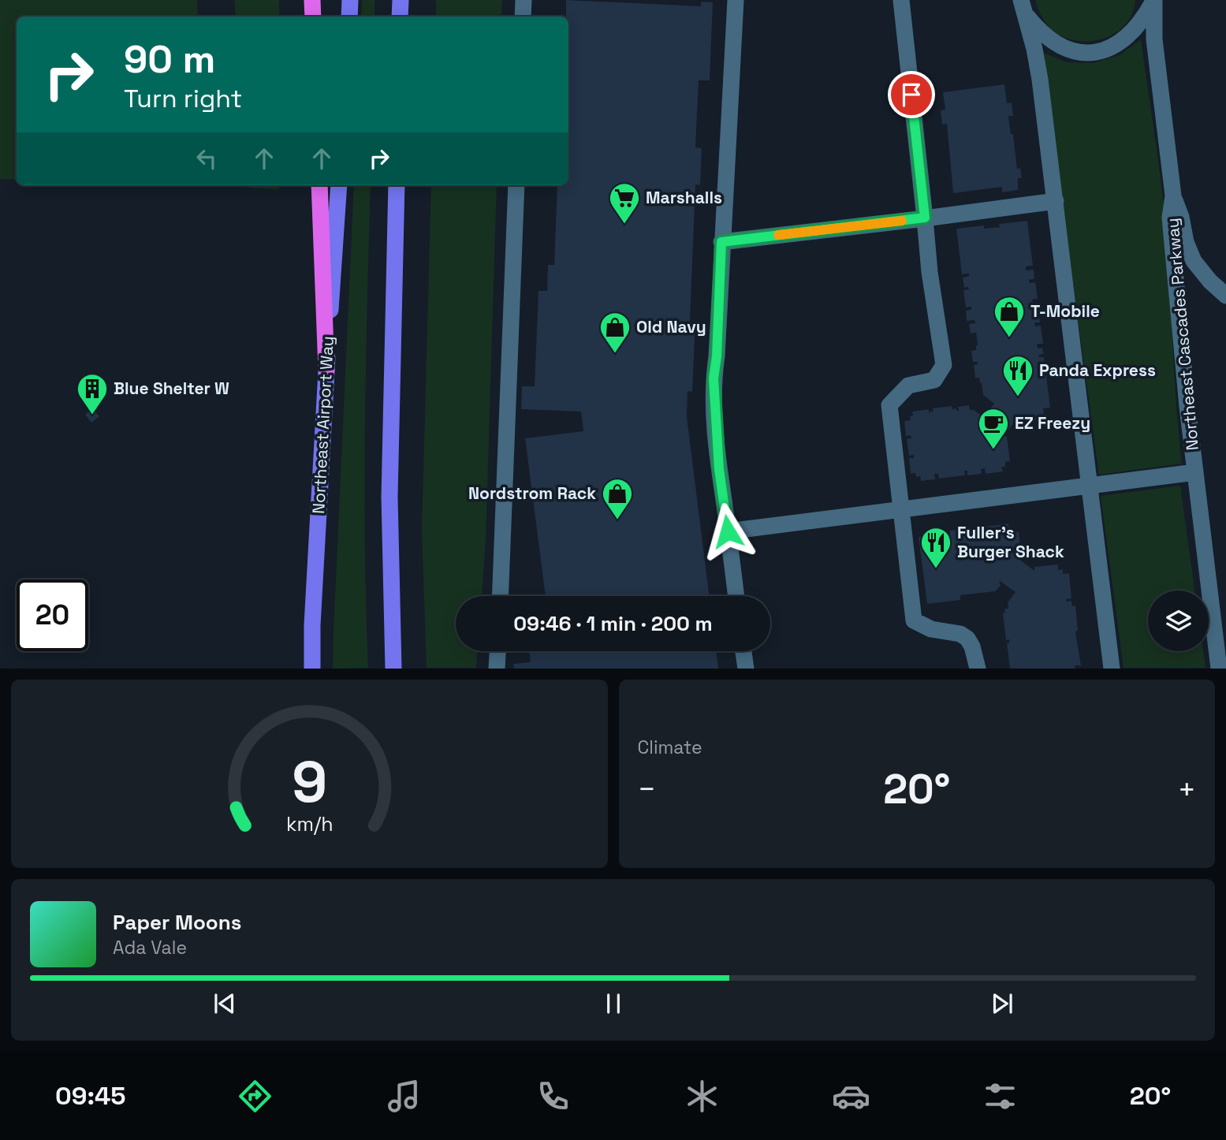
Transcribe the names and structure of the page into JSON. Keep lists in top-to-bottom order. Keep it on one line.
{"streets":{"main road":["Northeast Airport Way"],"street":["Northeast Cascades Parkway"]},"places":{"supermarket":["Marshalls"],"shop":["T-Mobile","Old Navy","Nordstrom Rack"],"restaurant":["Panda Express","Fuller’s Burger Shack"],"building":["Blue Shelter W"],"cafe":["EZ Freezy"]},"page":{"turn":["90 m","Turn right"],"limit":"20","trip":"09:46 · 1 min · 200 m","tile":"Climate","heat":["−","20°","+"],"song":["Paper Moons","Ada Vale"],"tabs":["09:45","20°"],"gauge":["9","km/h"]}}
